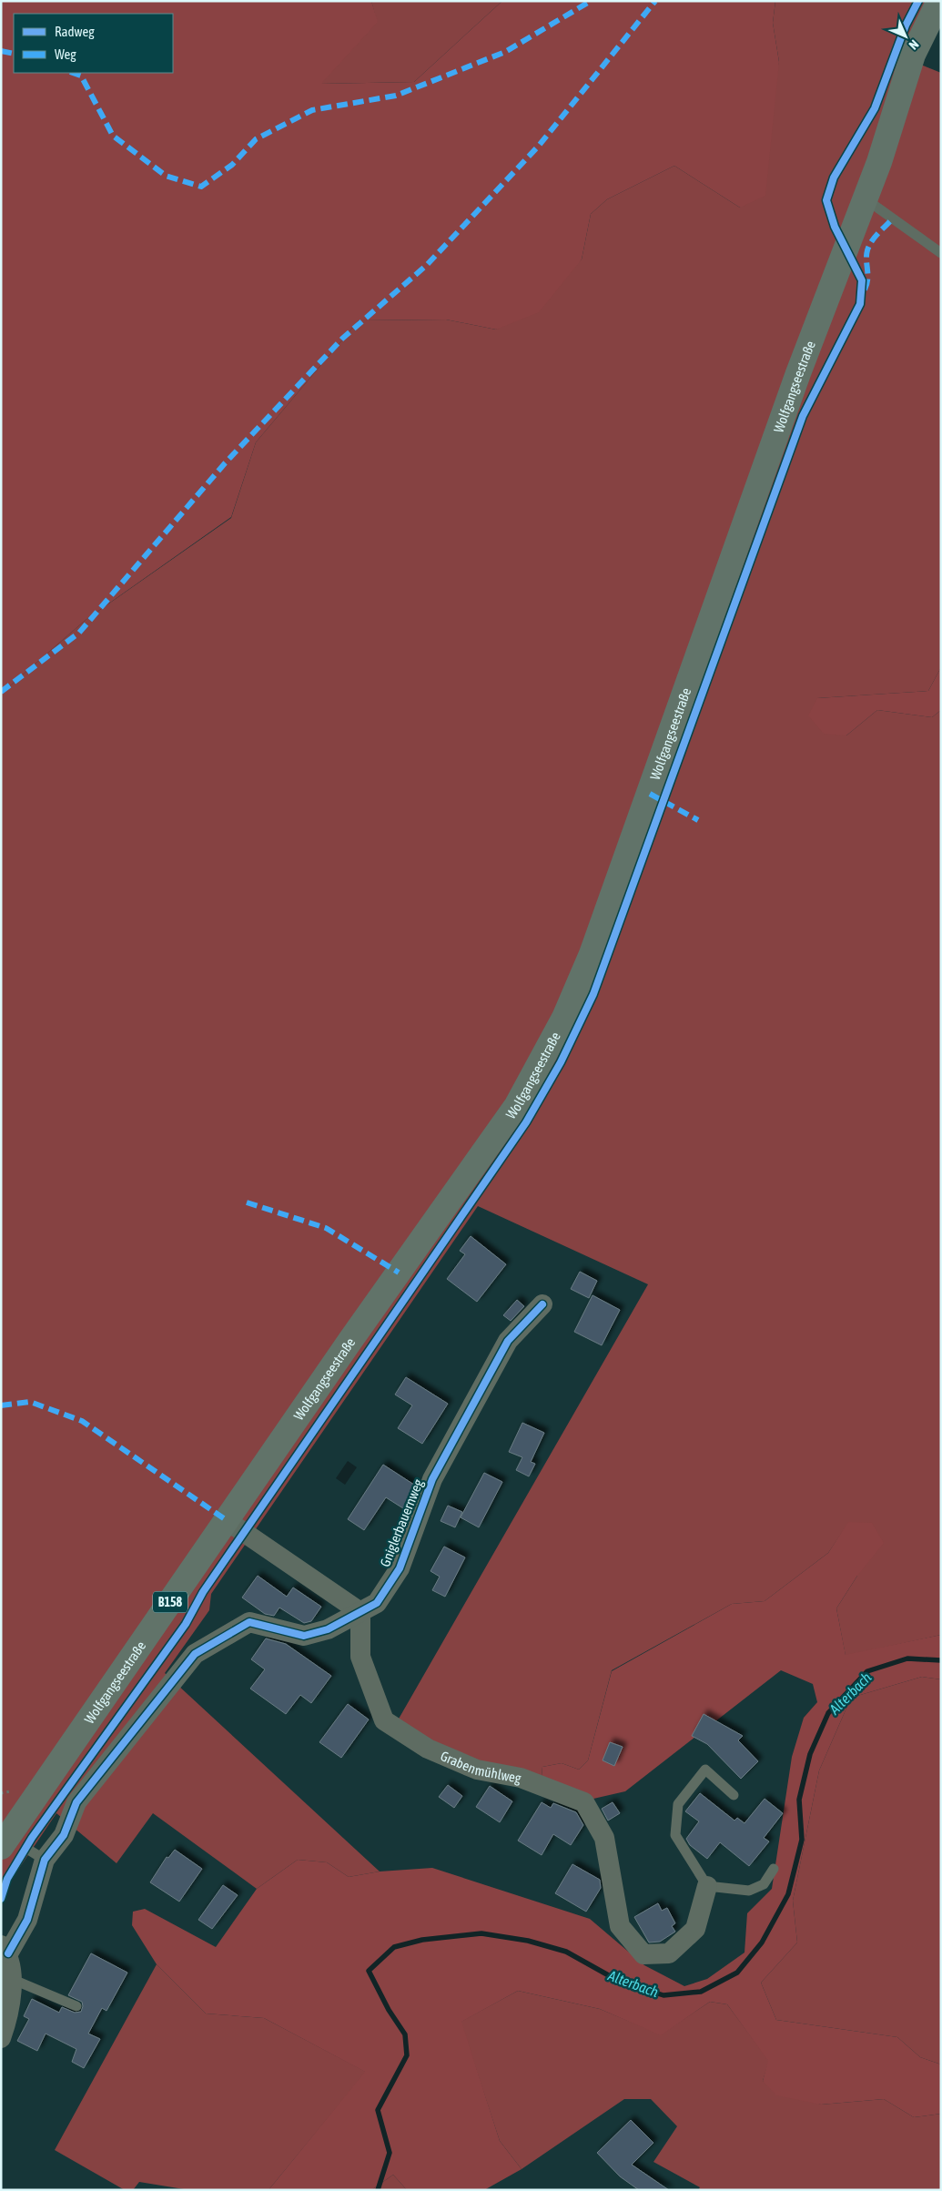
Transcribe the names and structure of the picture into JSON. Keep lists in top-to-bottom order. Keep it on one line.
{"streets":{"main road":["Wolfgangseestraße","B158"],"street":["Gniglerbauernweg","Grabenmühlweg"]},"crossings":[["Gniglerbauernweg","Grabenmühlweg"]],"water":["Alterbach"],"legend":["Radweg","Weg"],"north":"bottom right"}
